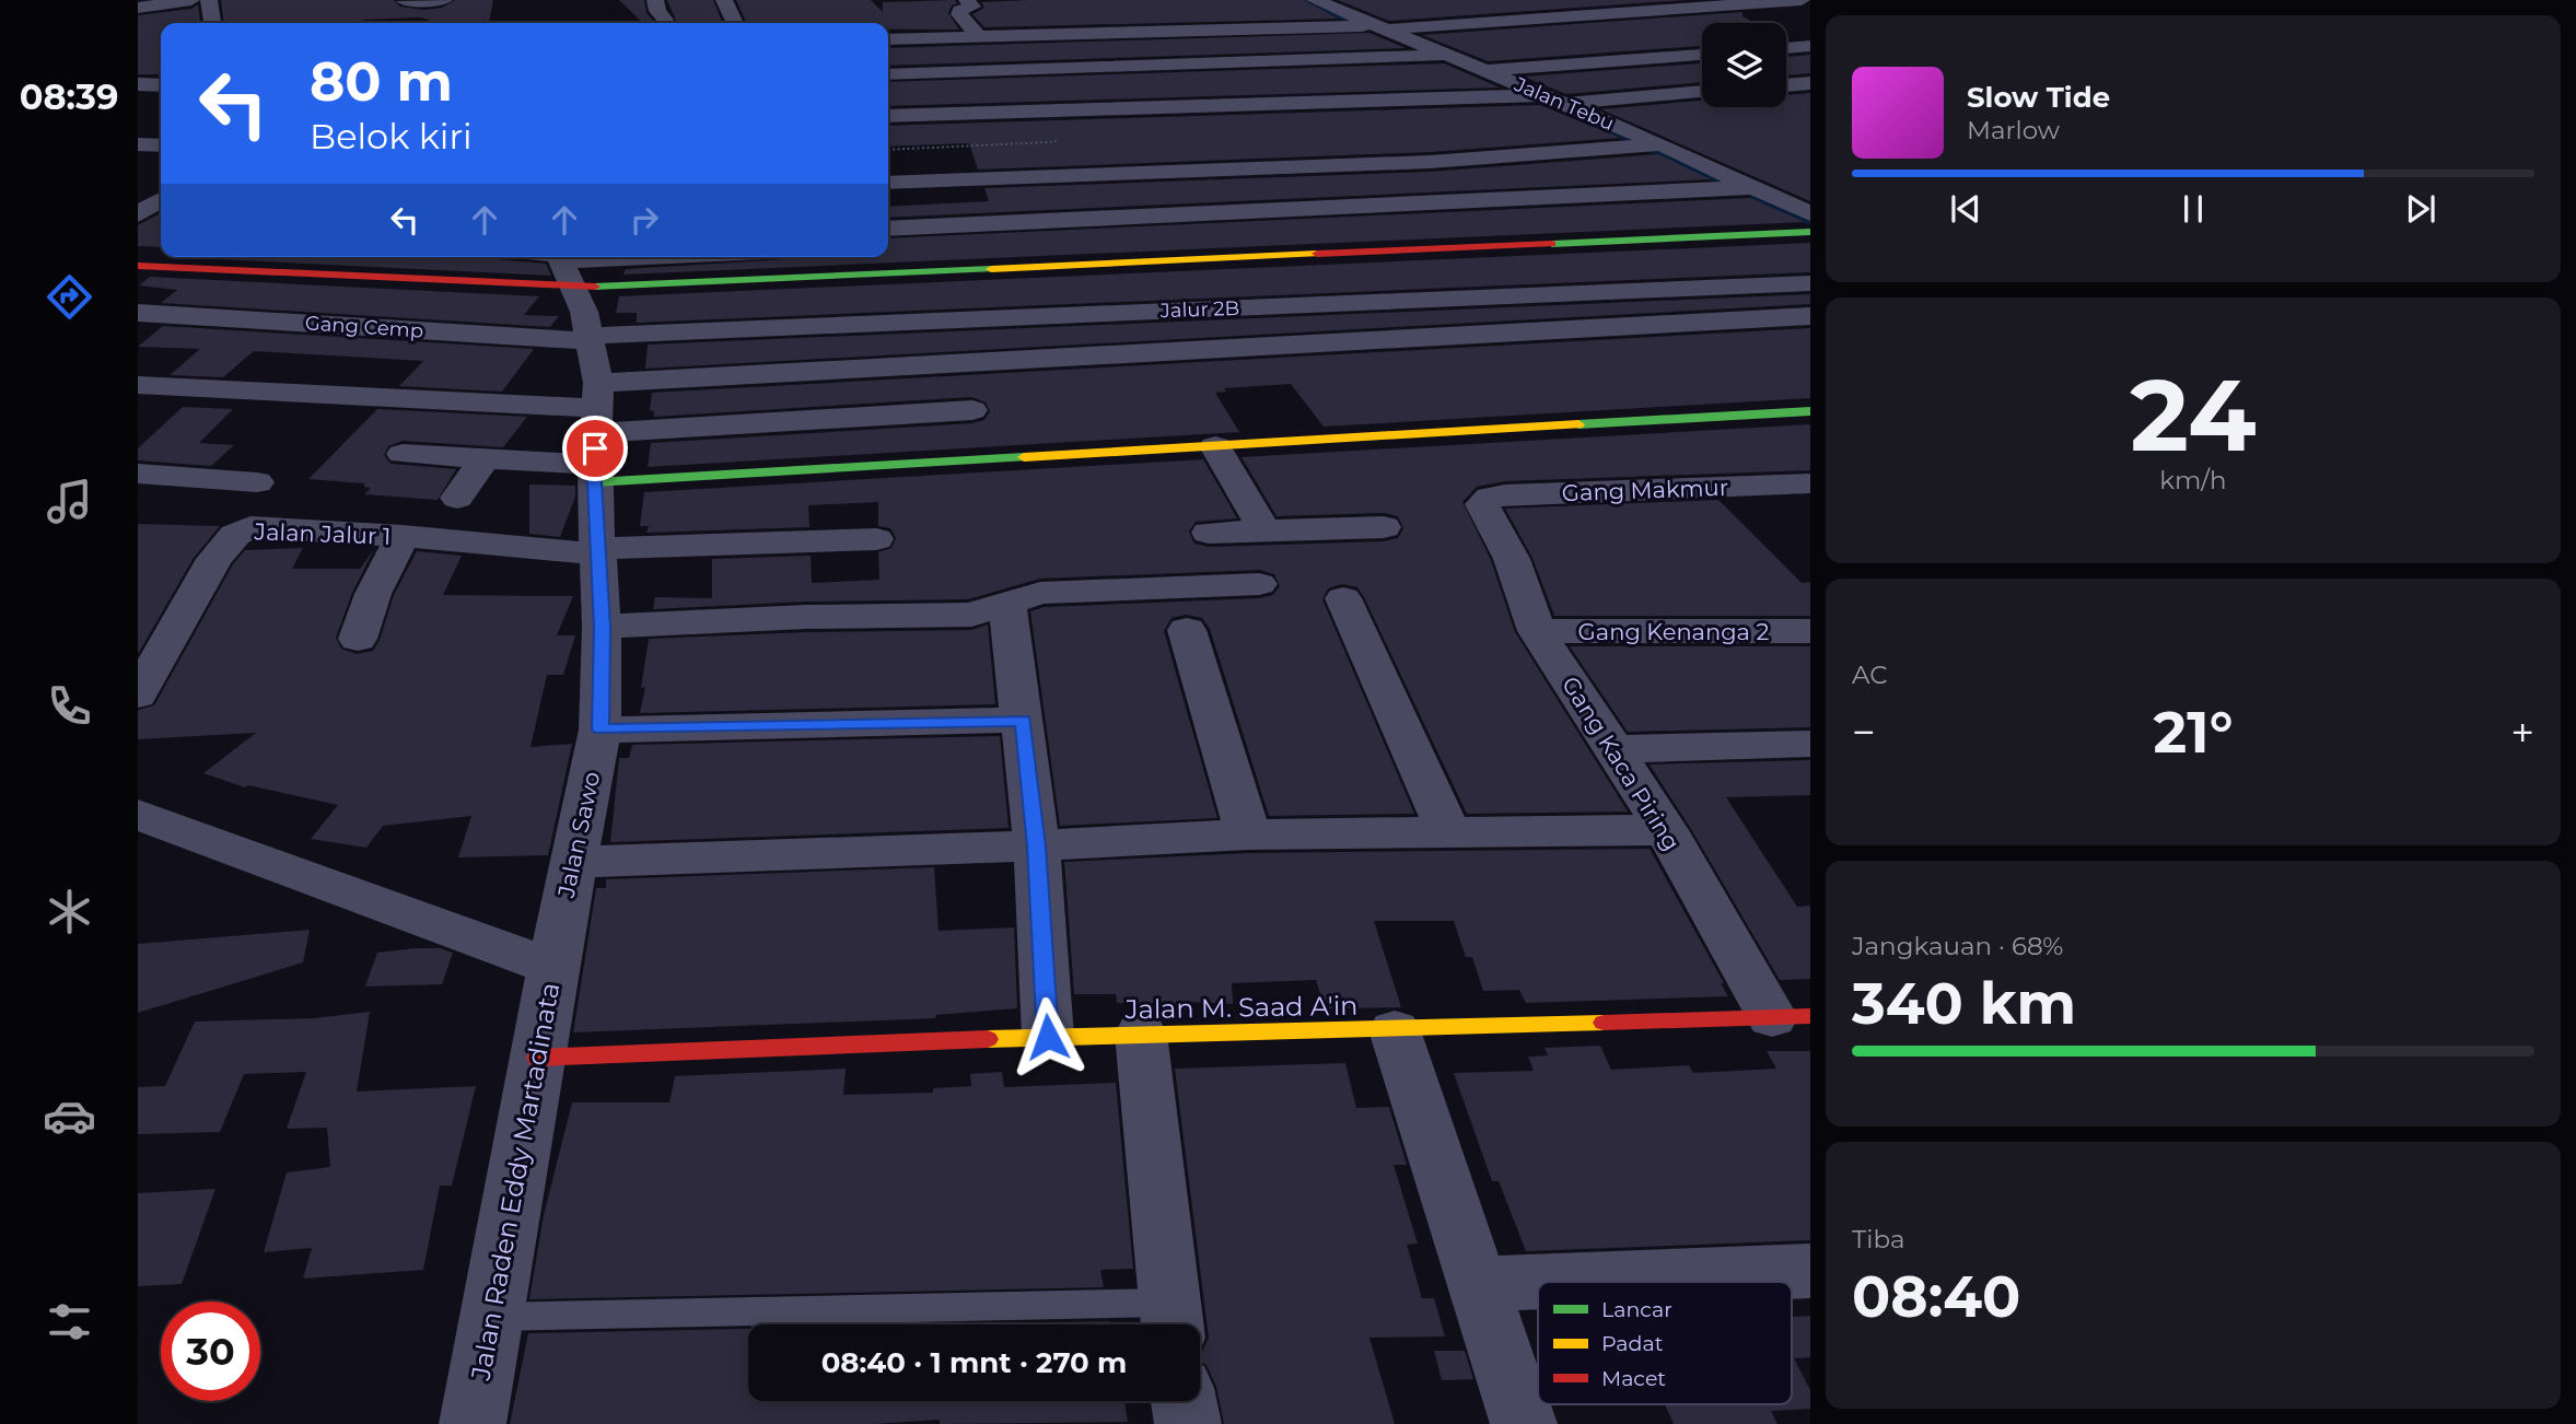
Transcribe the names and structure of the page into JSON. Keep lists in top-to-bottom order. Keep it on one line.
{"streets":{"street":["Jalan Tebu","Jalur 2B","Gang Cemp","Gang Makmur","Jalan Jalur 1","Gang Kenanga 2","Gang Kaca Piring","Jalan Sawo","Jalan M. Saad A'in","Jalan Raden Eddy Martadinata"]},"crossings":[["Jalur 2B","Gang Cemp"],["Jalur 2B","Jalan Sawo"],["Gang Cemp","Jalan Sawo"],["Gang Makmur","Gang Kaca Piring"],["Jalan Jalur 1","Jalan Sawo"],["Gang Kenanga 2","Gang Kaca Piring"],["Gang Kaca Piring","Jalan M. Saad A'in"],["Jalan Sawo","Jalan Raden Eddy Martadinata"],["Jalan M. Saad A'in","Jalan Raden Eddy Martadinata"]],"legend":["Lancar","Padat","Macet"],"page":{"tabs":"08:39","turn":["80 m","Belok kiri"],"song":["Slow Tide","Marlow"],"tile":[["24","km/h"],"AC",["Jangkauan · 68%","340 km"],["Tiba","08:40"]],"heat":["−","21°","+"],"limit":"30","trip":"08:40 · 1 mnt · 270 m"}}
